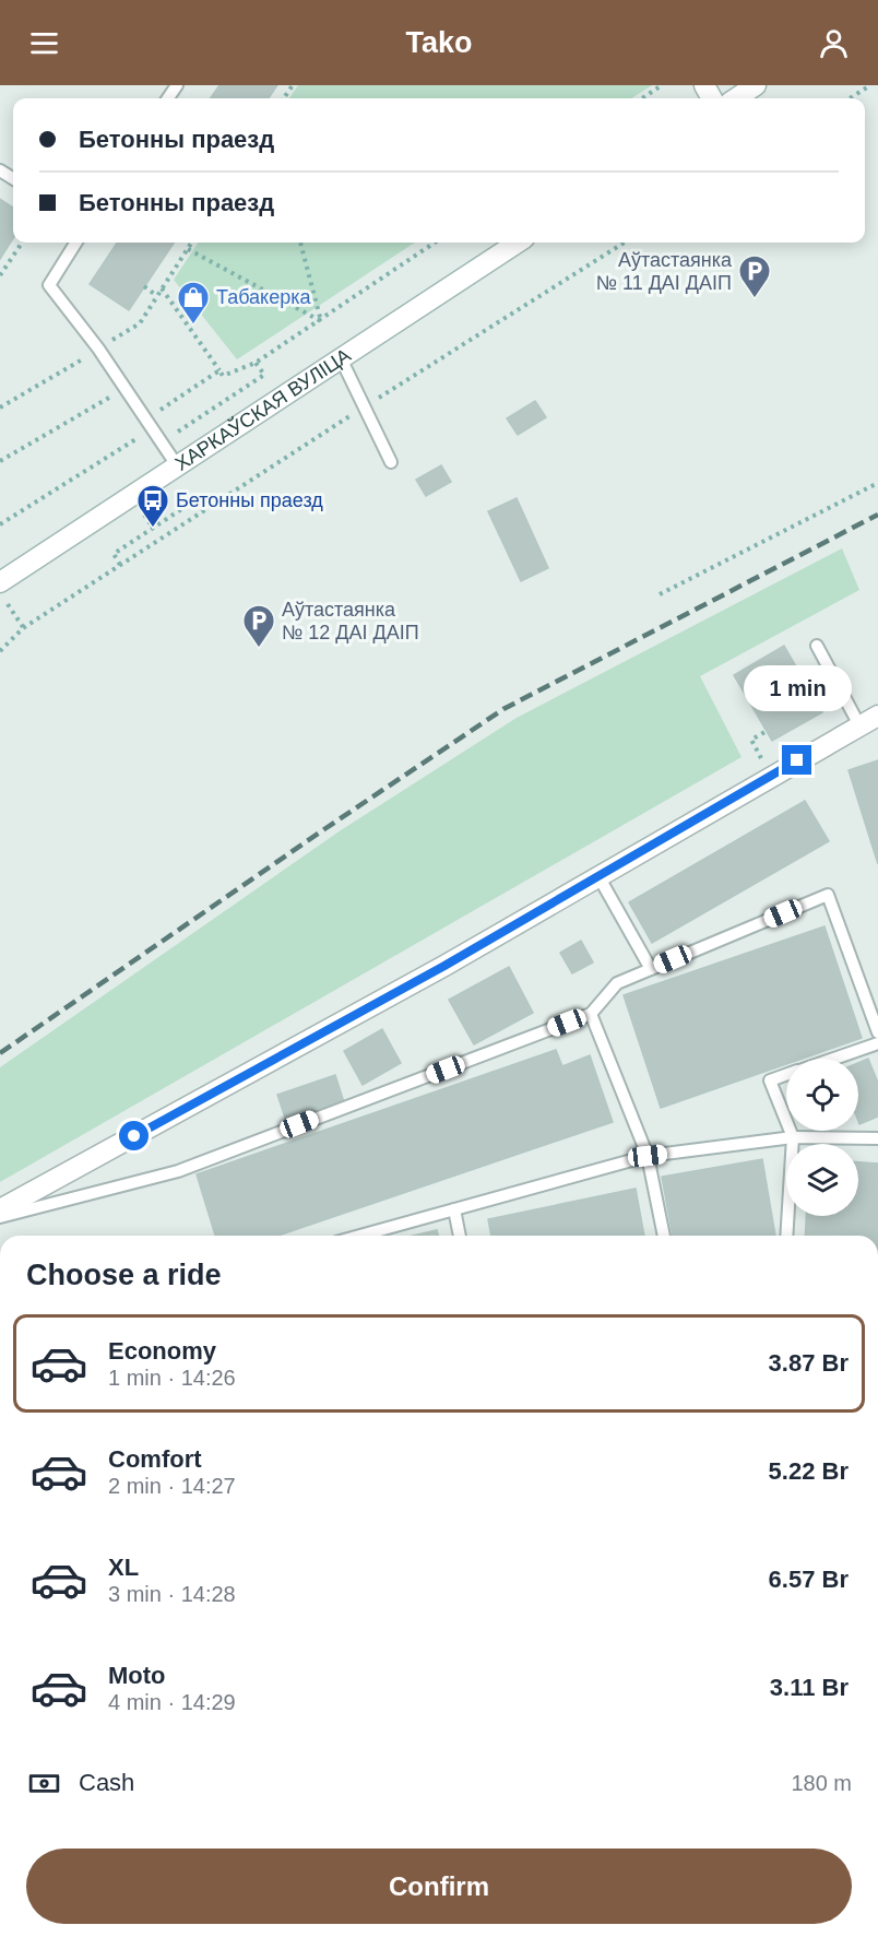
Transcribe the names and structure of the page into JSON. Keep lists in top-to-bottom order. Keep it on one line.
{"streets":{"street":["ХАРКАЎСКАЯ ВУЛІЦА"]},"places":{"parking":["Аўтастаянка № 11 ДАІ ДАІП","Аўтастаянка № 12 ДАІ ДАІП"],"shop":["Табакерка"],"bus stop":["Бетонны праезд"]},"page":{"header":"Tako","banner":["Бетонны праезд","Бетонны праезд"],"bubble":"1 min","heading":"Choose a ride","list":[{"name":"Economy","note":"1 min · 14:26","value":"3.87 Br"},{"name":"Comfort","note":"2 min · 14:27","value":"5.22 Br"},{"name":"XL","note":"3 min · 14:28","value":"6.57 Br"},{"name":"Moto","note":"4 min · 14:29","value":"3.11 Br"}],"pay":["Cash","180 m"],"buttons":"Confirm"}}
